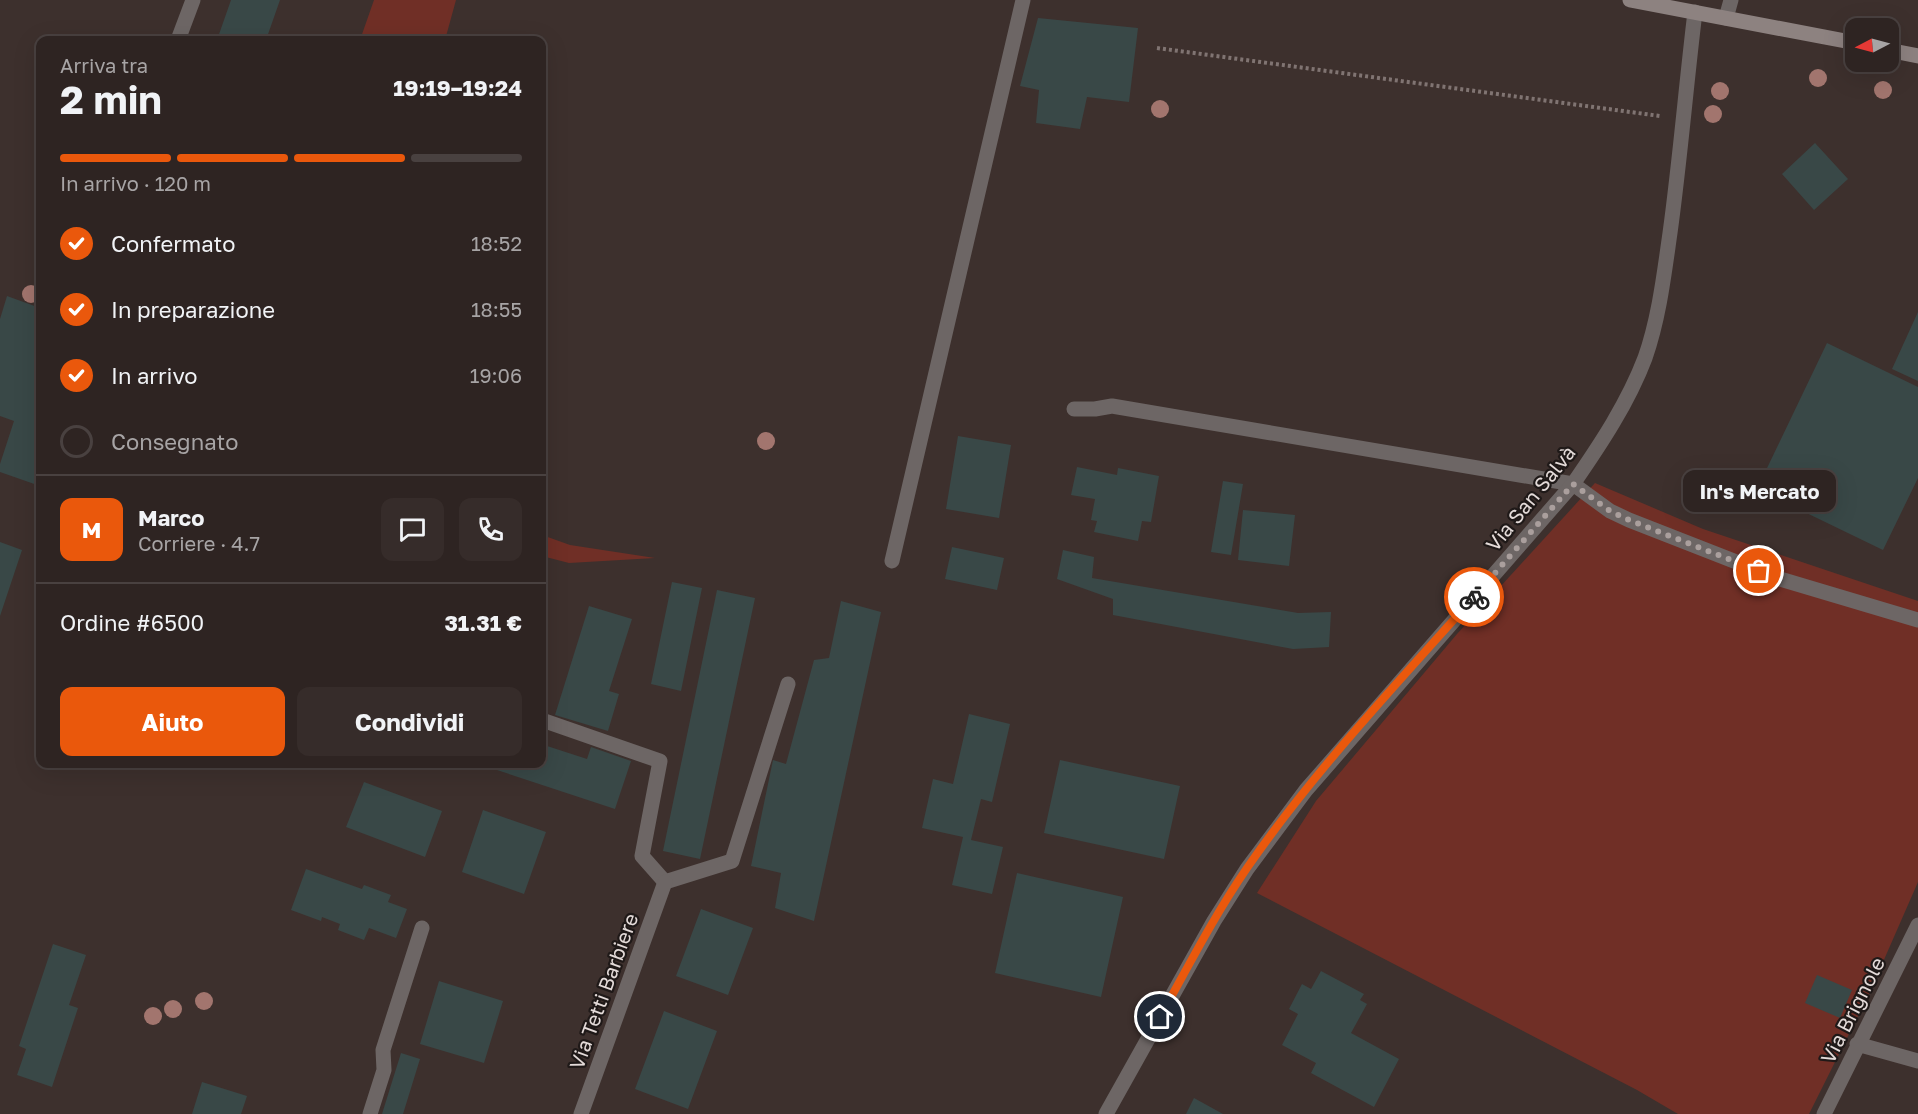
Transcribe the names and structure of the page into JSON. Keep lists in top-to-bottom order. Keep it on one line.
{"streets":{"street":["Via San Salvà","Via Tetti Barbiere","Via Brignole"]},"places":["In's Mercato"],"north":"left","page":{"heading":["2 min","Arriva tra","19:19–19:24"],"panel":["Marco","Corriere · 4.7","Ordine #6500","31.31 €"],"bar":"In arrivo · 120 m","list":[["Confermato","18:52"],["In preparazione","18:55"],["In arrivo","19:06"],"Consegnato"],"bubble":"In's Mercato","round":"M","buttons":["Aiuto","Condividi"]}}
